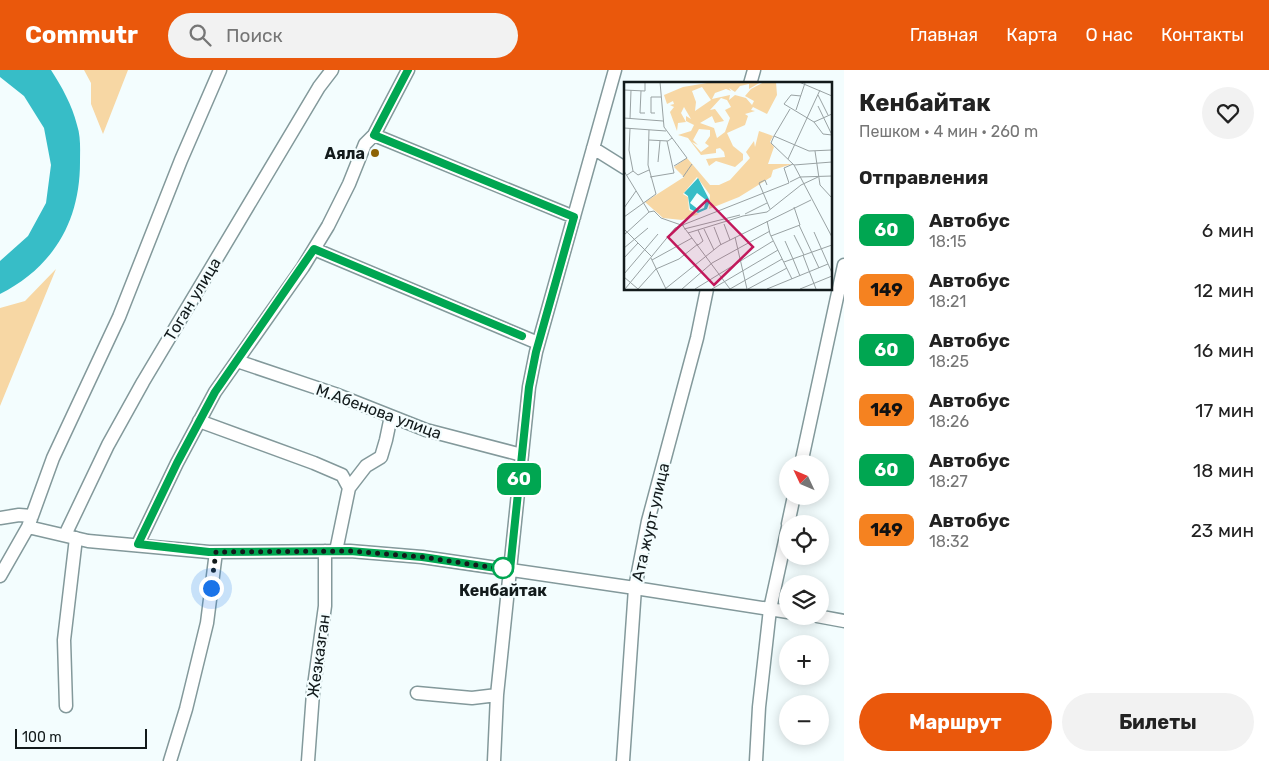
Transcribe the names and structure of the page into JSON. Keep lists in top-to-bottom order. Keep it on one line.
{"streets":{"street":["Тоган улица","М.Абенова улица","Ата журт улица","Жезказган"]},"places":["Аяла","Кенбайтак"],"lines":["bus line 60"],"scale_bar":"100 m","north":"top left","page":{"header":"Commutr","search":"Поиск","nav":["Главная","Карта","О нас","Контакты"],"on_map":"60","heading":[["Кенбайтак","Пешком · 4 мин · 260 m"],"Отправления"],"list":[{"mark":"60","name":"Автобус","note":"18:15","value":"6 мин"},{"mark":"149","name":"Автобус","note":"18:21","value":"12 мин"},{"mark":"60","name":"Автобус","note":"18:25","value":"16 мин"},{"mark":"149","name":"Автобус","note":"18:26","value":"17 мин"},{"mark":"60","name":"Автобус","note":"18:27","value":"18 мин"},{"mark":"149","name":"Автобус","note":"18:32","value":"23 мин"}],"map_buttons":["+","−"],"buttons":["Маршрут","Билеты"],"scale":"100 m"}}
